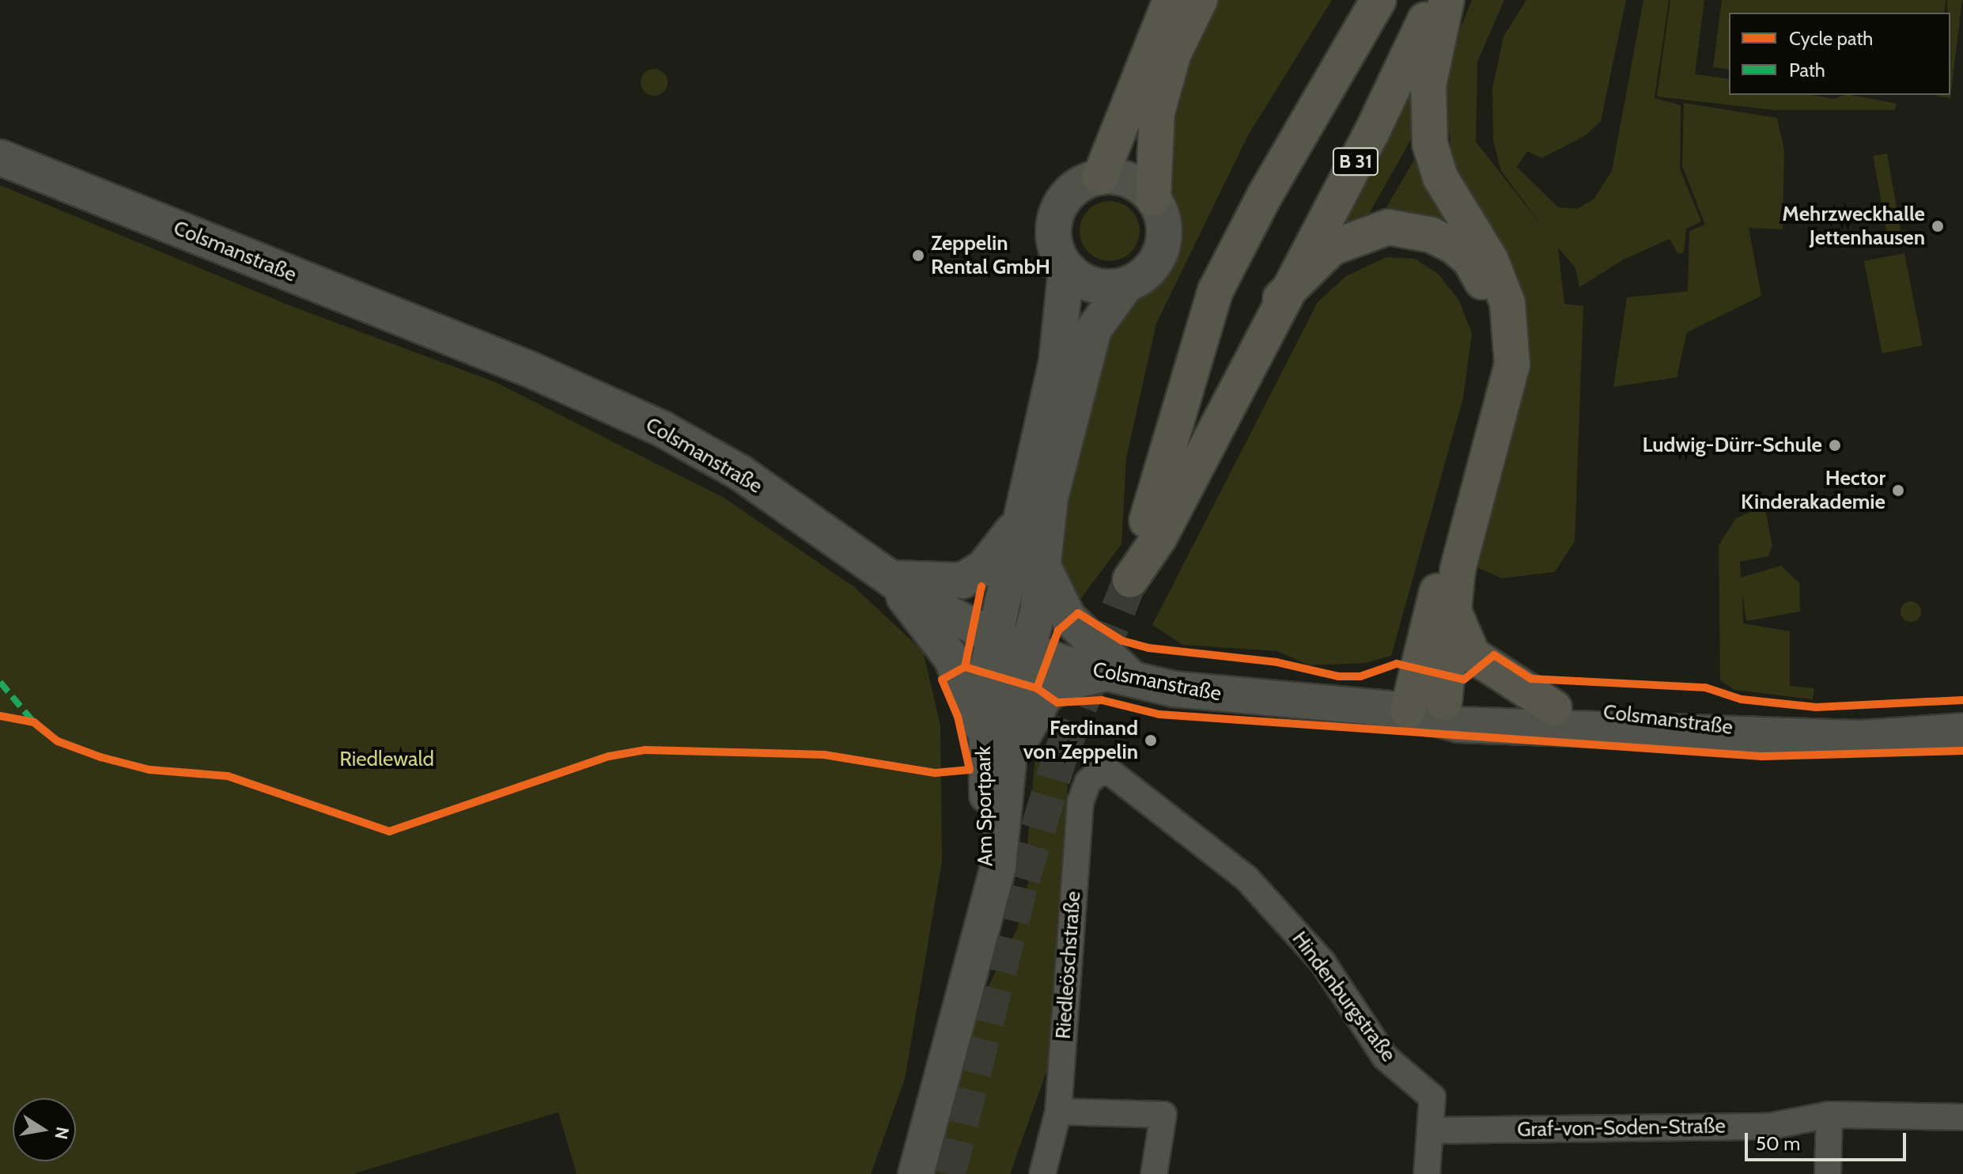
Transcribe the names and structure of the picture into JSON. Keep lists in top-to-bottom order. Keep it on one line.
{"streets":{"highway":["B 31"],"main road":["Colsmanstraße","Am Sportpark"],"street":["Riedleöschstraße","Hindenburgstraße","Graf-von-Soden-Straße"]},"crossings":[["Colsmanstraße","Am Sportpark"],["Riedleöschstraße","Hindenburgstraße"],["Hindenburgstraße","Graf-von-Soden-Straße"]],"parks":["Riedlewald"],"places":["Mehrzweckhalle Jettenhausen","Zeppelin Rental GmbH","Ludwig-Dürr-Schule","Hector Kinderakademie","Ferdinand von Zeppelin"],"legend":["Cycle path","Path"],"scale_bar":"50 m","north":"right"}
